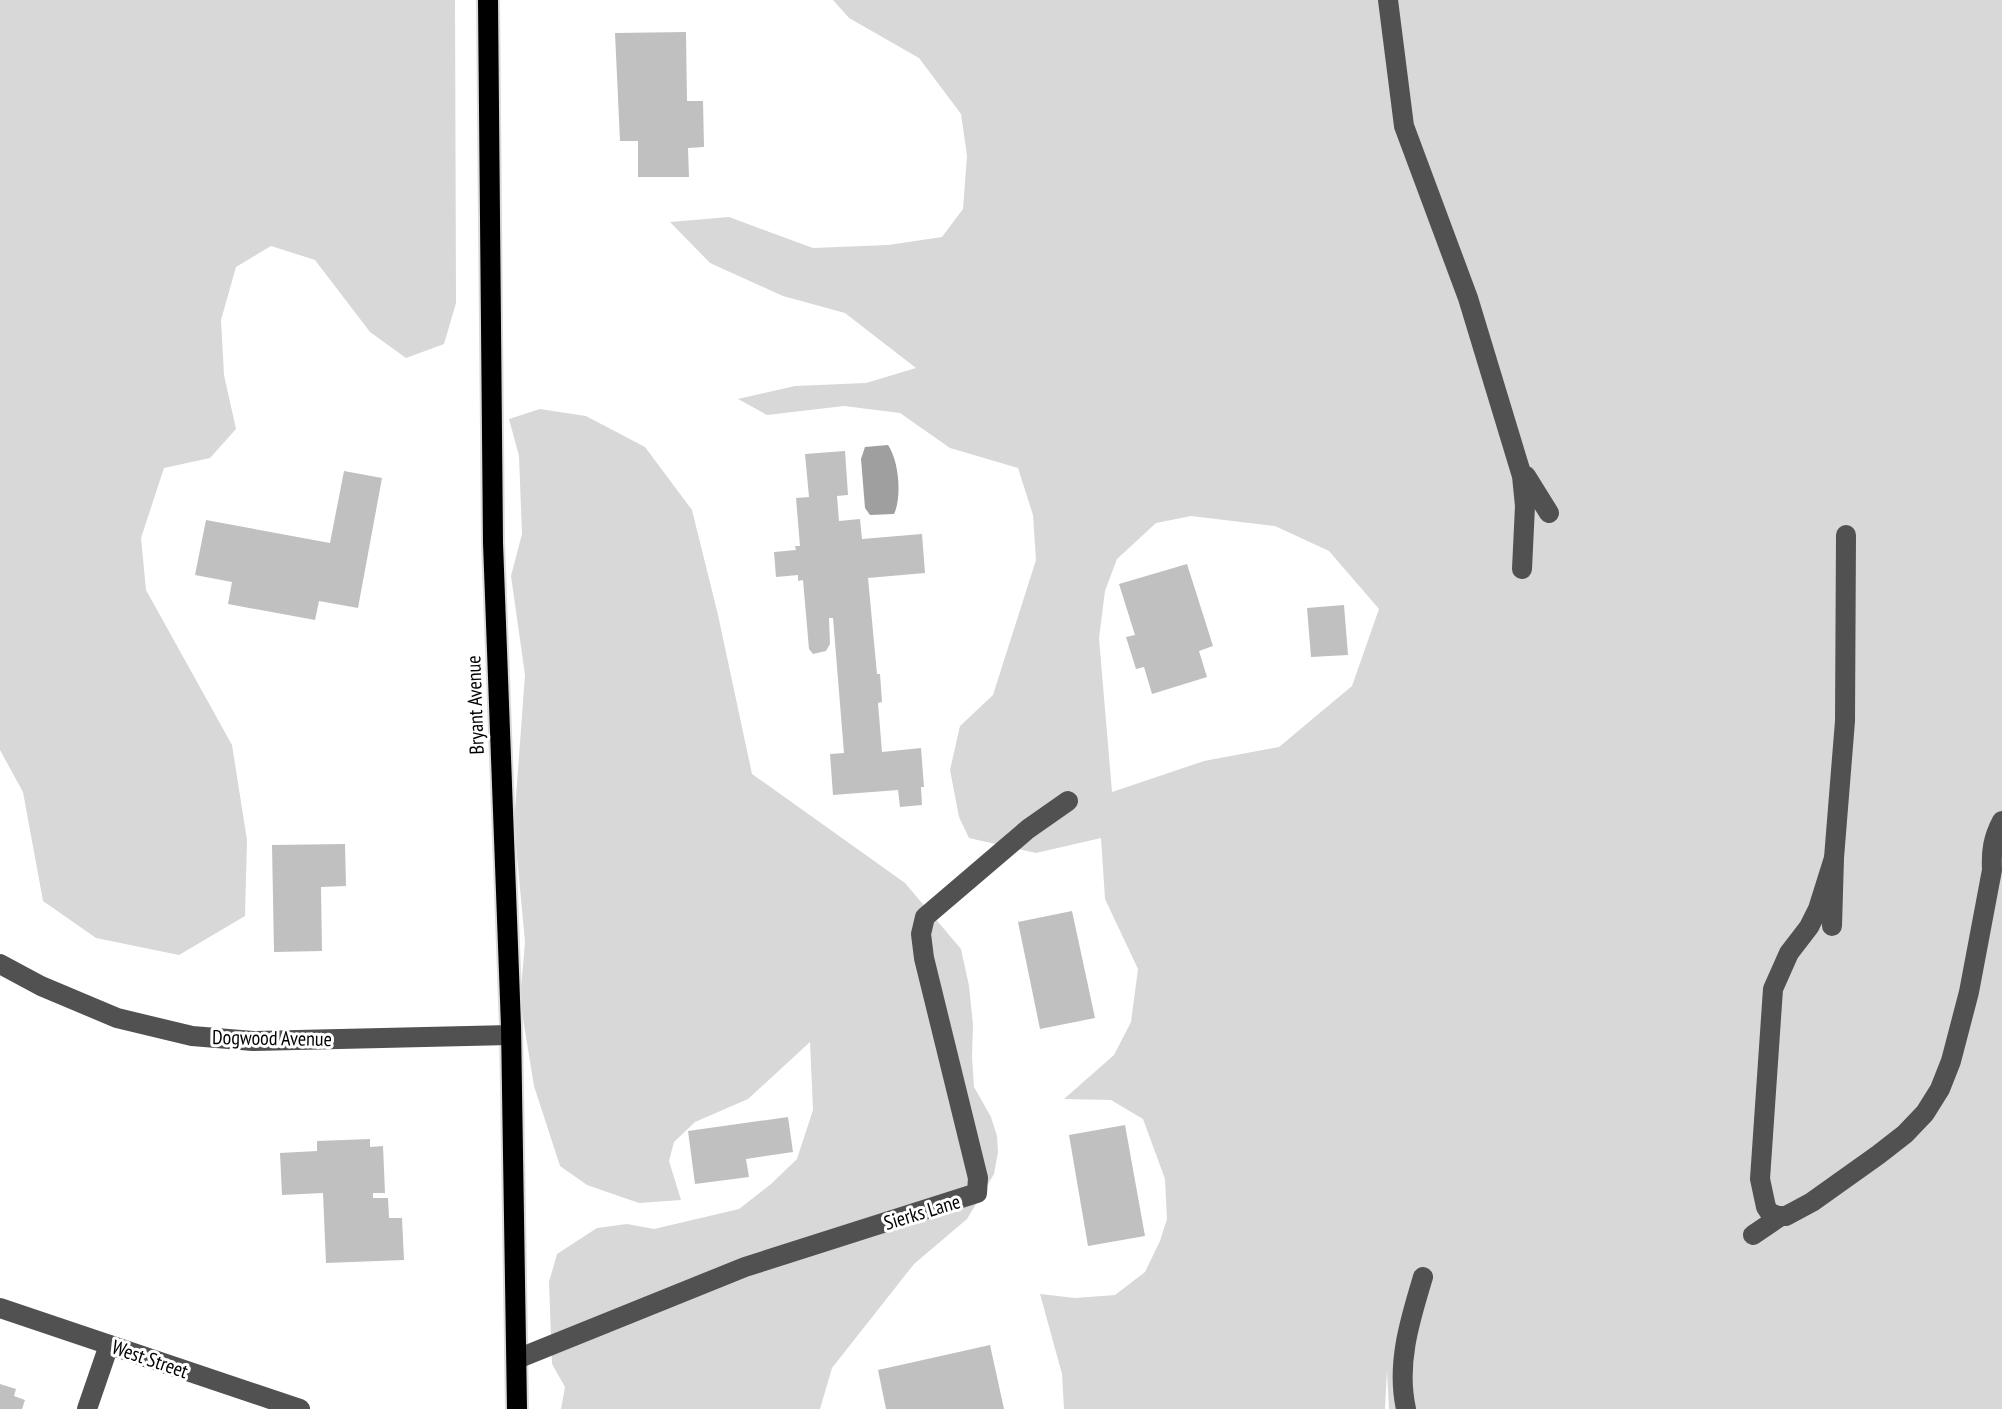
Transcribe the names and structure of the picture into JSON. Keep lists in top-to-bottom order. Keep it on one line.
{"streets":{"main road":["Bryant Avenue"],"street":["Dogwood Avenue","Sierks Lane","West Street"]},"crossings":[["Bryant Avenue","Dogwood Avenue"],["Bryant Avenue","Sierks Lane"]]}
